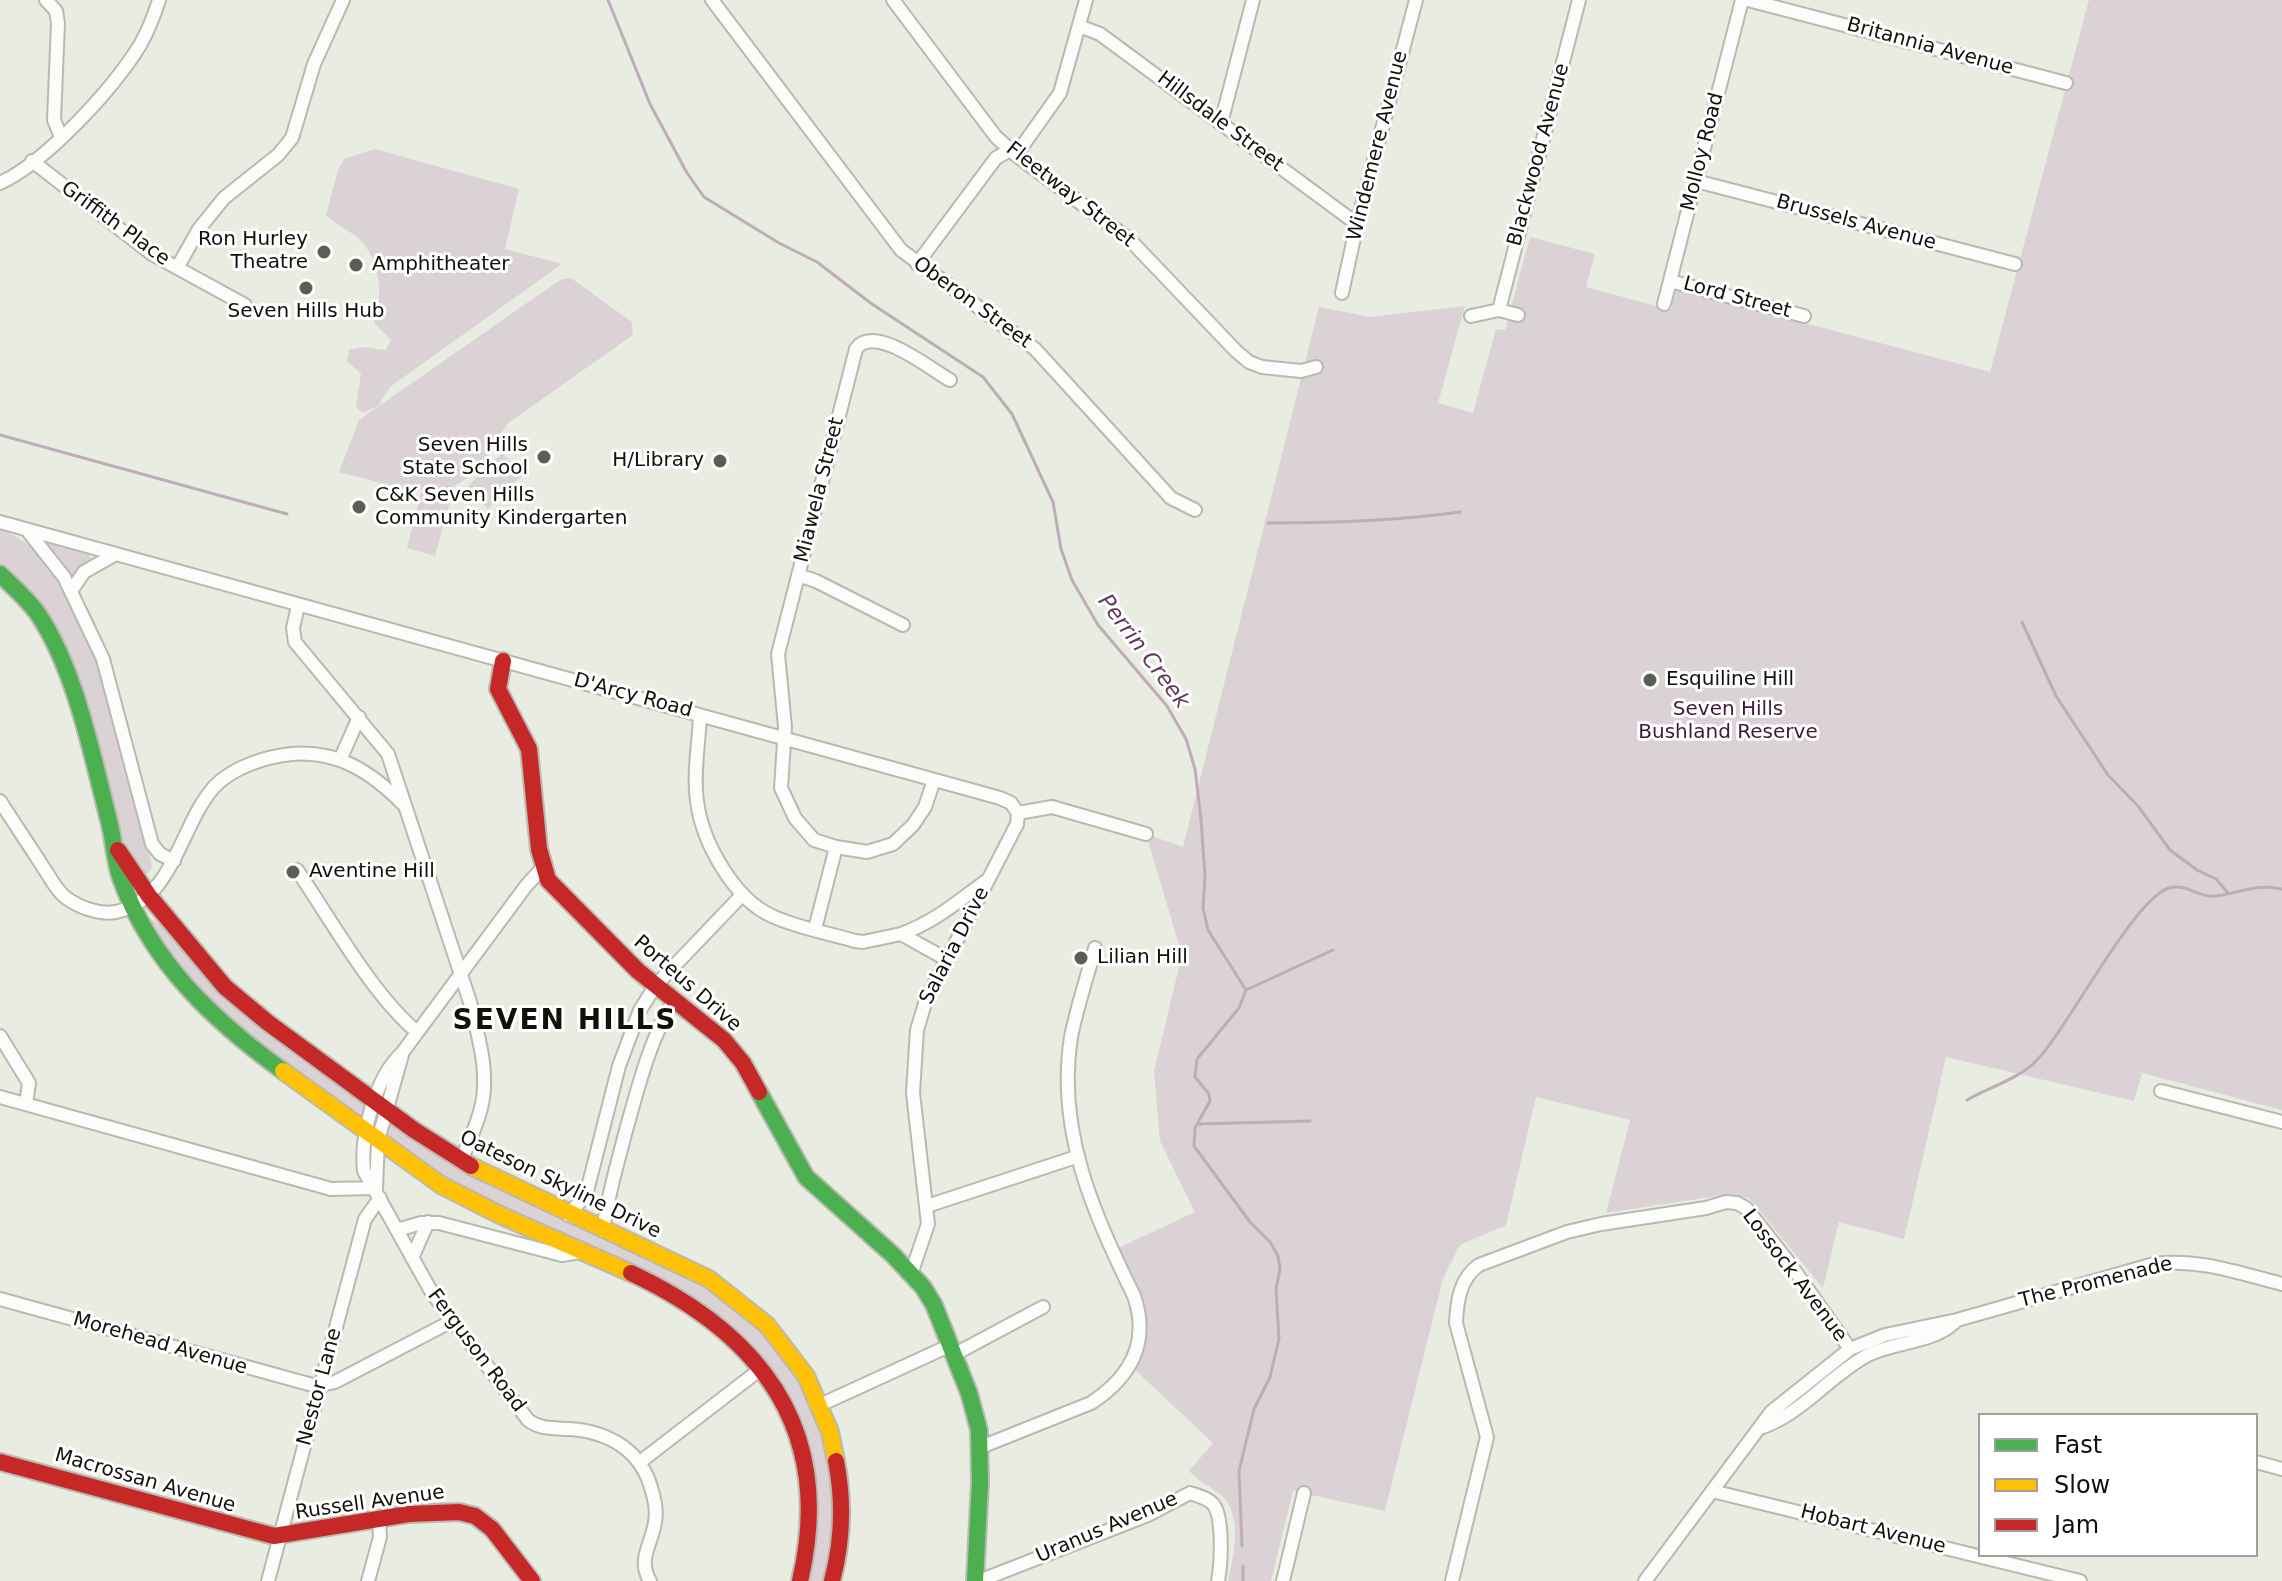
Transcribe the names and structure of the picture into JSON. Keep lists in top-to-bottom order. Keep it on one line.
{"streets":{"main road":["Porteus Drive","Oateson Skyline Drive","Macrossan Avenue","Russell Avenue"],"street":["Britannia Avenue","Hillsdale Street","Windemere Avenue","Molloy Road","Blackwood Avenue","Fleetway Street","Brussels Avenue","Griffith Place","Lord Street","Oberon Street","Miawela Street","D'Arcy Road","Salaria Drive","Lossock Avenue","The Promenade","Morehead Avenue","Ferguson Road","Nestor Lane","Uranus Avenue","Hobart Avenue"]},"crossings":[["Britannia Avenue","Molloy Road"],["Hillsdale Street","Windemere Avenue"],["Molloy Road","Brussels Avenue"],["Molloy Road","Lord Street"],["Miawela Street","D'Arcy Road"],["D'Arcy Road","Salaria Drive"],["D'Arcy Road","Porteus Drive"],["Salaria Drive","Porteus Drive"],["Porteus Drive","Uranus Avenue"],["Oateson Skyline Drive","Ferguson Road"],["Lossock Avenue","The Promenade"],["The Promenade","Hobart Avenue"],["Morehead Avenue","Nestor Lane"],["Ferguson Road","Nestor Lane"],["Nestor Lane","Macrossan Avenue"],["Nestor Lane","Russell Avenue"],["Macrossan Avenue","Russell Avenue"]],"districts":["SEVEN HILLS"],"water":["Perrin Creek"],"parks":["Seven Hills Bushland Reserve"],"places":["Ron Hurley Theatre","Amphitheater","Seven Hills Hub","Seven Hills State School","H/Library","C&K Seven Hills Community Kindergarten","Esquiline Hill","Aventine Hill","Lilian Hill"],"legend":["Fast","Slow","Jam"]}
